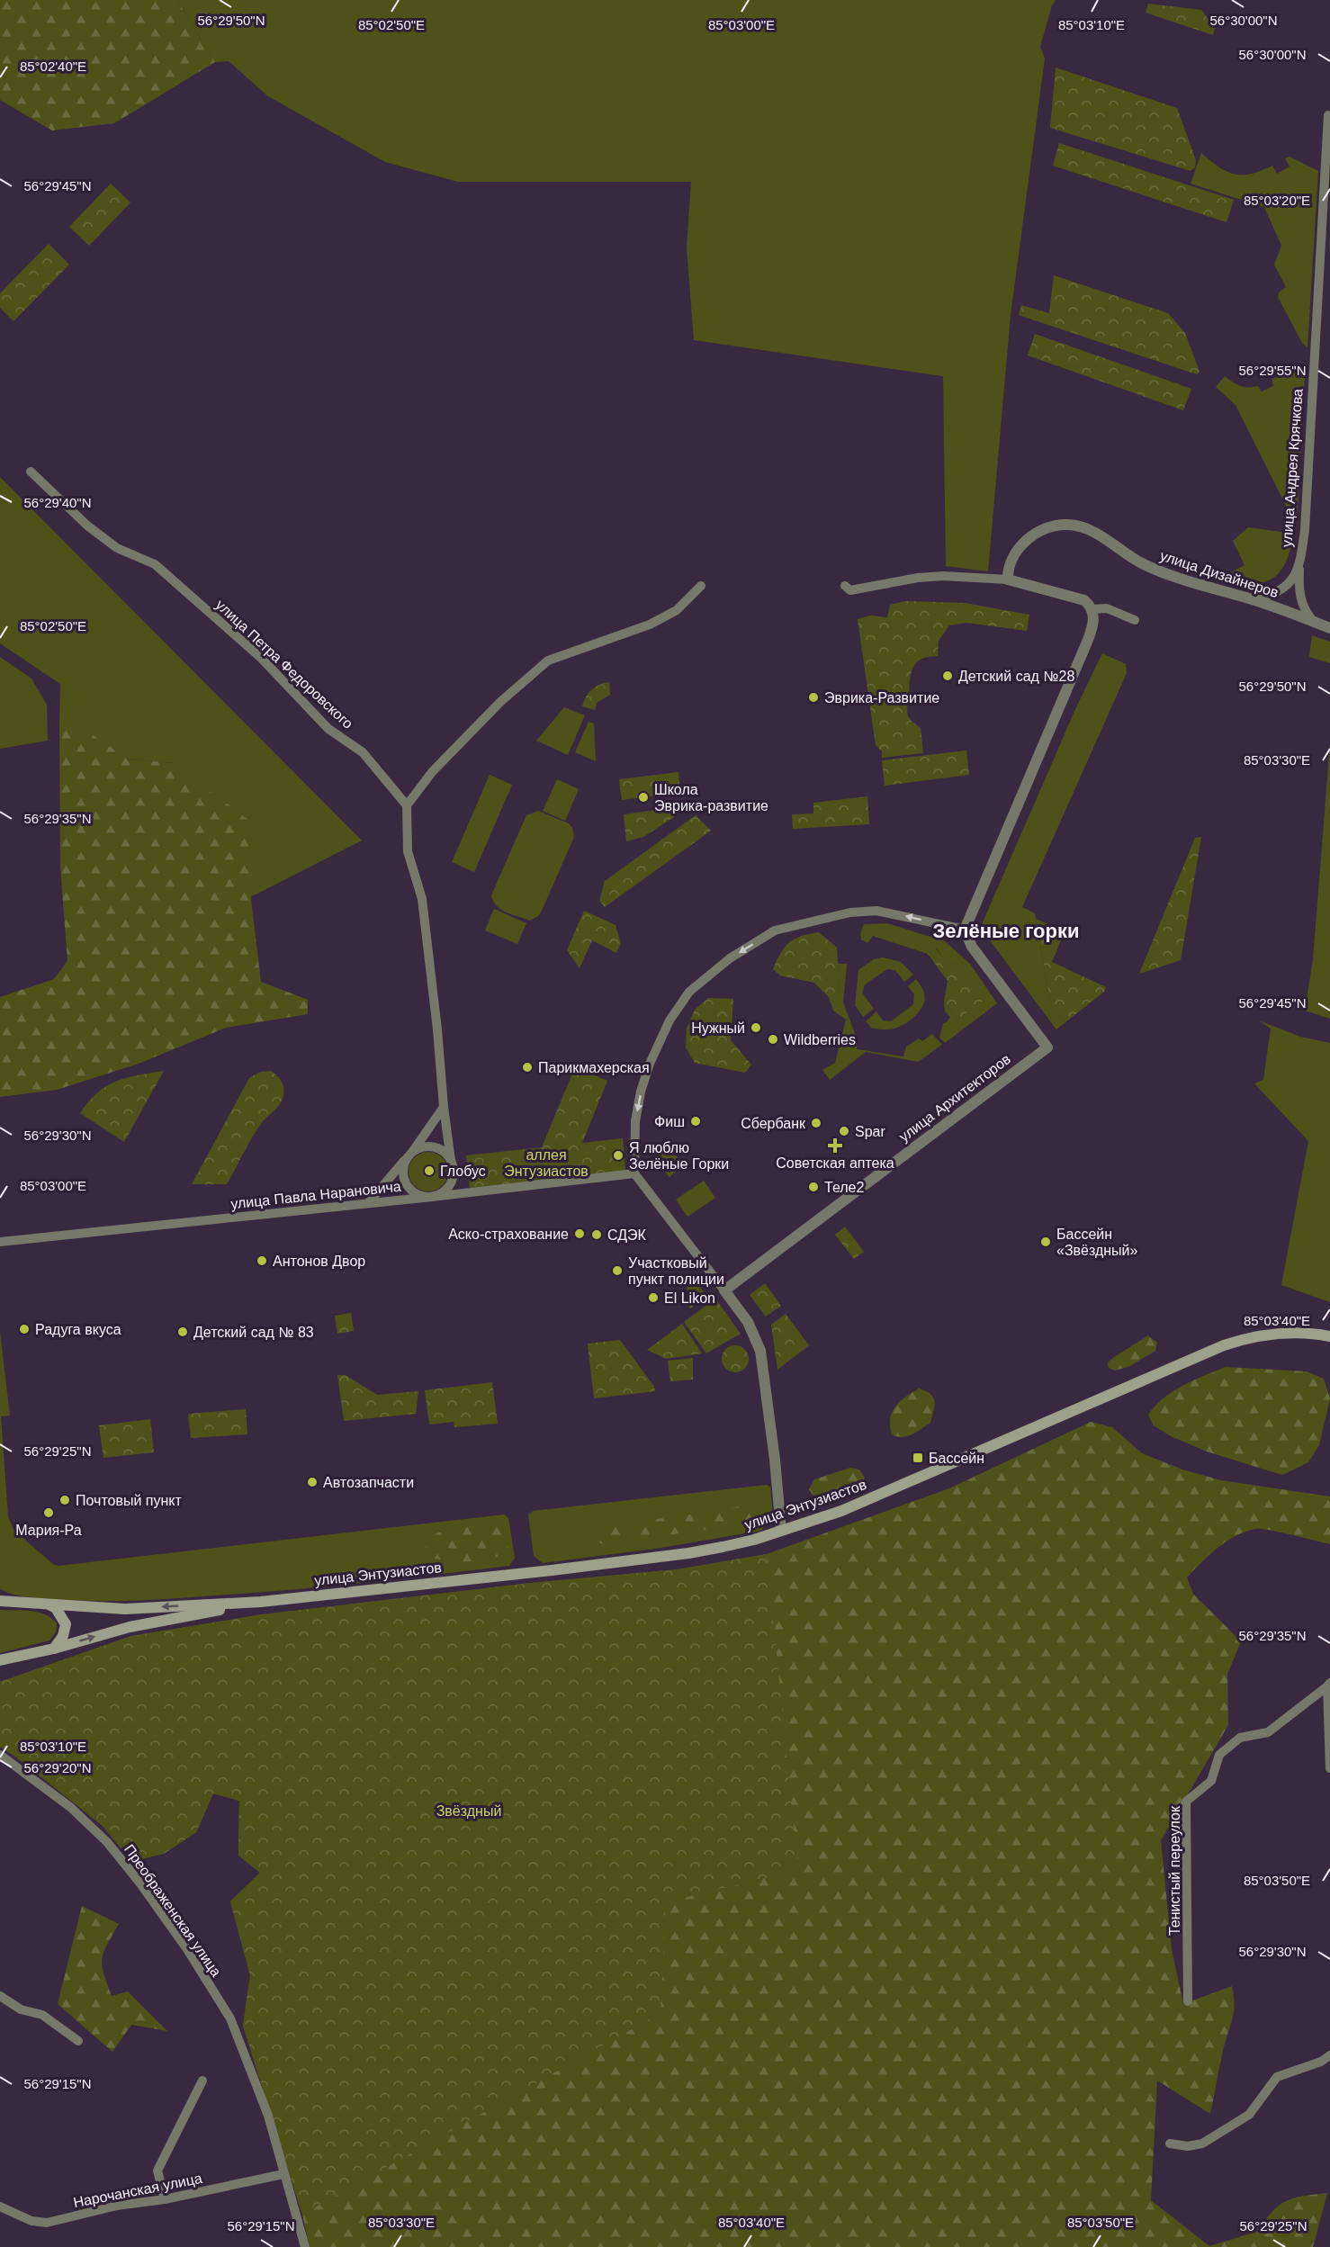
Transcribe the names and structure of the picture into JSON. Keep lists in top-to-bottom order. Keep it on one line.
{"streets":{"main road":["улица Энтузиастов"],"street":["улица Андрея Крячкова","улица Дизайнеров","улица Петра Федоровского","улица Архитекторов","улица Павла Нарановича","Тенистый переулок","Преображенская улица","Нарочанская улица"]},"crossings":[["улица Андрея Крячкова","улица Дизайнеров"],["Преображенская улица","Нарочанская улица"]],"districts":["Зелёные горки"],"parks":["аллея Энтузиастов","Звёздный"],"places":{"other":["Детский сад №28","Эврика-Развитие","Школа Эврика-развитие","Нужный","Wildberries","Парикмахерская","Фиш","Сбербанк","Spar","Я люблю Зелёные Горки","Глобус","Теле2","Аско-страхование","СДЭК","Бассейн «Звёздный»","Антонов Двор","Участковый пункт полиции","El Likon","Радуга вкуса","Детский сад № 83","Автозапчасти","Почтовый пункт","Мария-Ра"],"health":["Советская аптека"],"transit":["Бассейн"]},"coordinates":["56°29'50\"N","56°30'00\"N","85°02'50\"E","85°03'00\"E","85°03'10\"E","85°02'40\"E","56°29'45\"N","85°03'20\"E","56°29'55\"N","56°29'40\"N","85°03'30\"E","56°29'35\"N","56°29'30\"N","85°03'40\"E","56°29'25\"N","56°29'20\"N","85°03'50\"E","56°29'15\"N"]}
